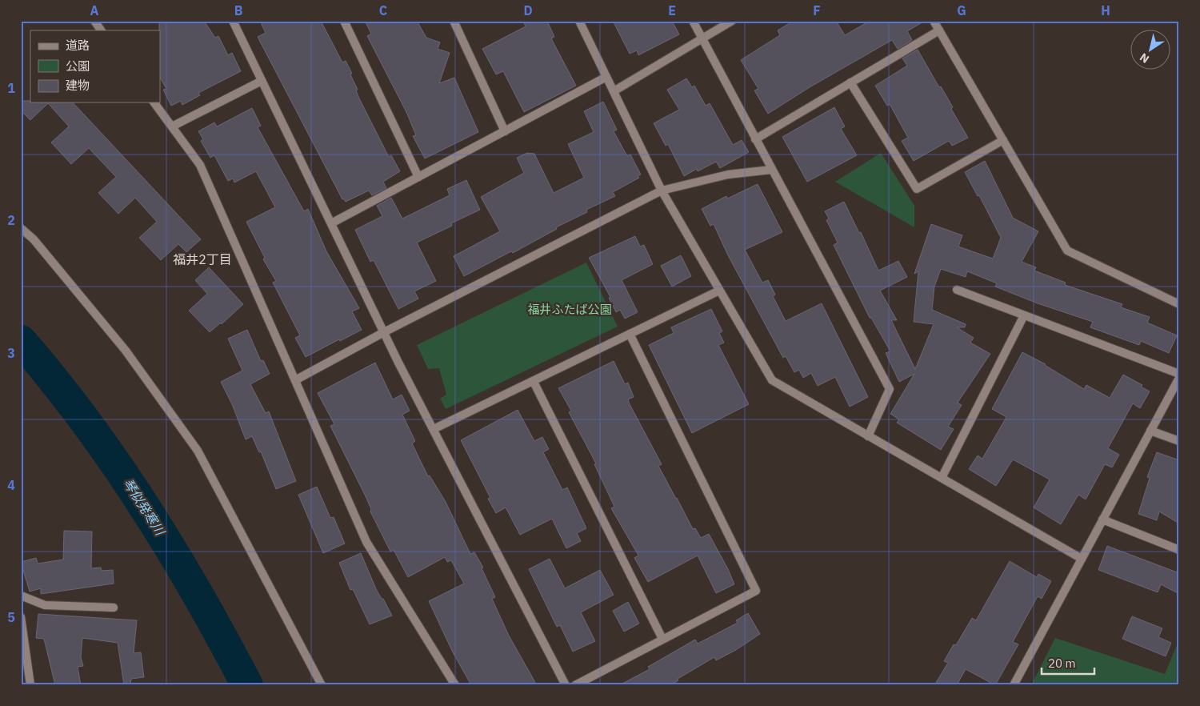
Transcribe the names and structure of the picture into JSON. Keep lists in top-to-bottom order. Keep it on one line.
{"districts":["福井2丁目"],"water":["琴似発寒川"],"parks":["福井ふたば公園"],"legend":["道路","公園","建物"],"scale_bar":"20 m","north":"bottom left","grid":{"columns":["A","B","C","D","E","F","G","H"],"rows":["1","2","3","4","5"]}}
